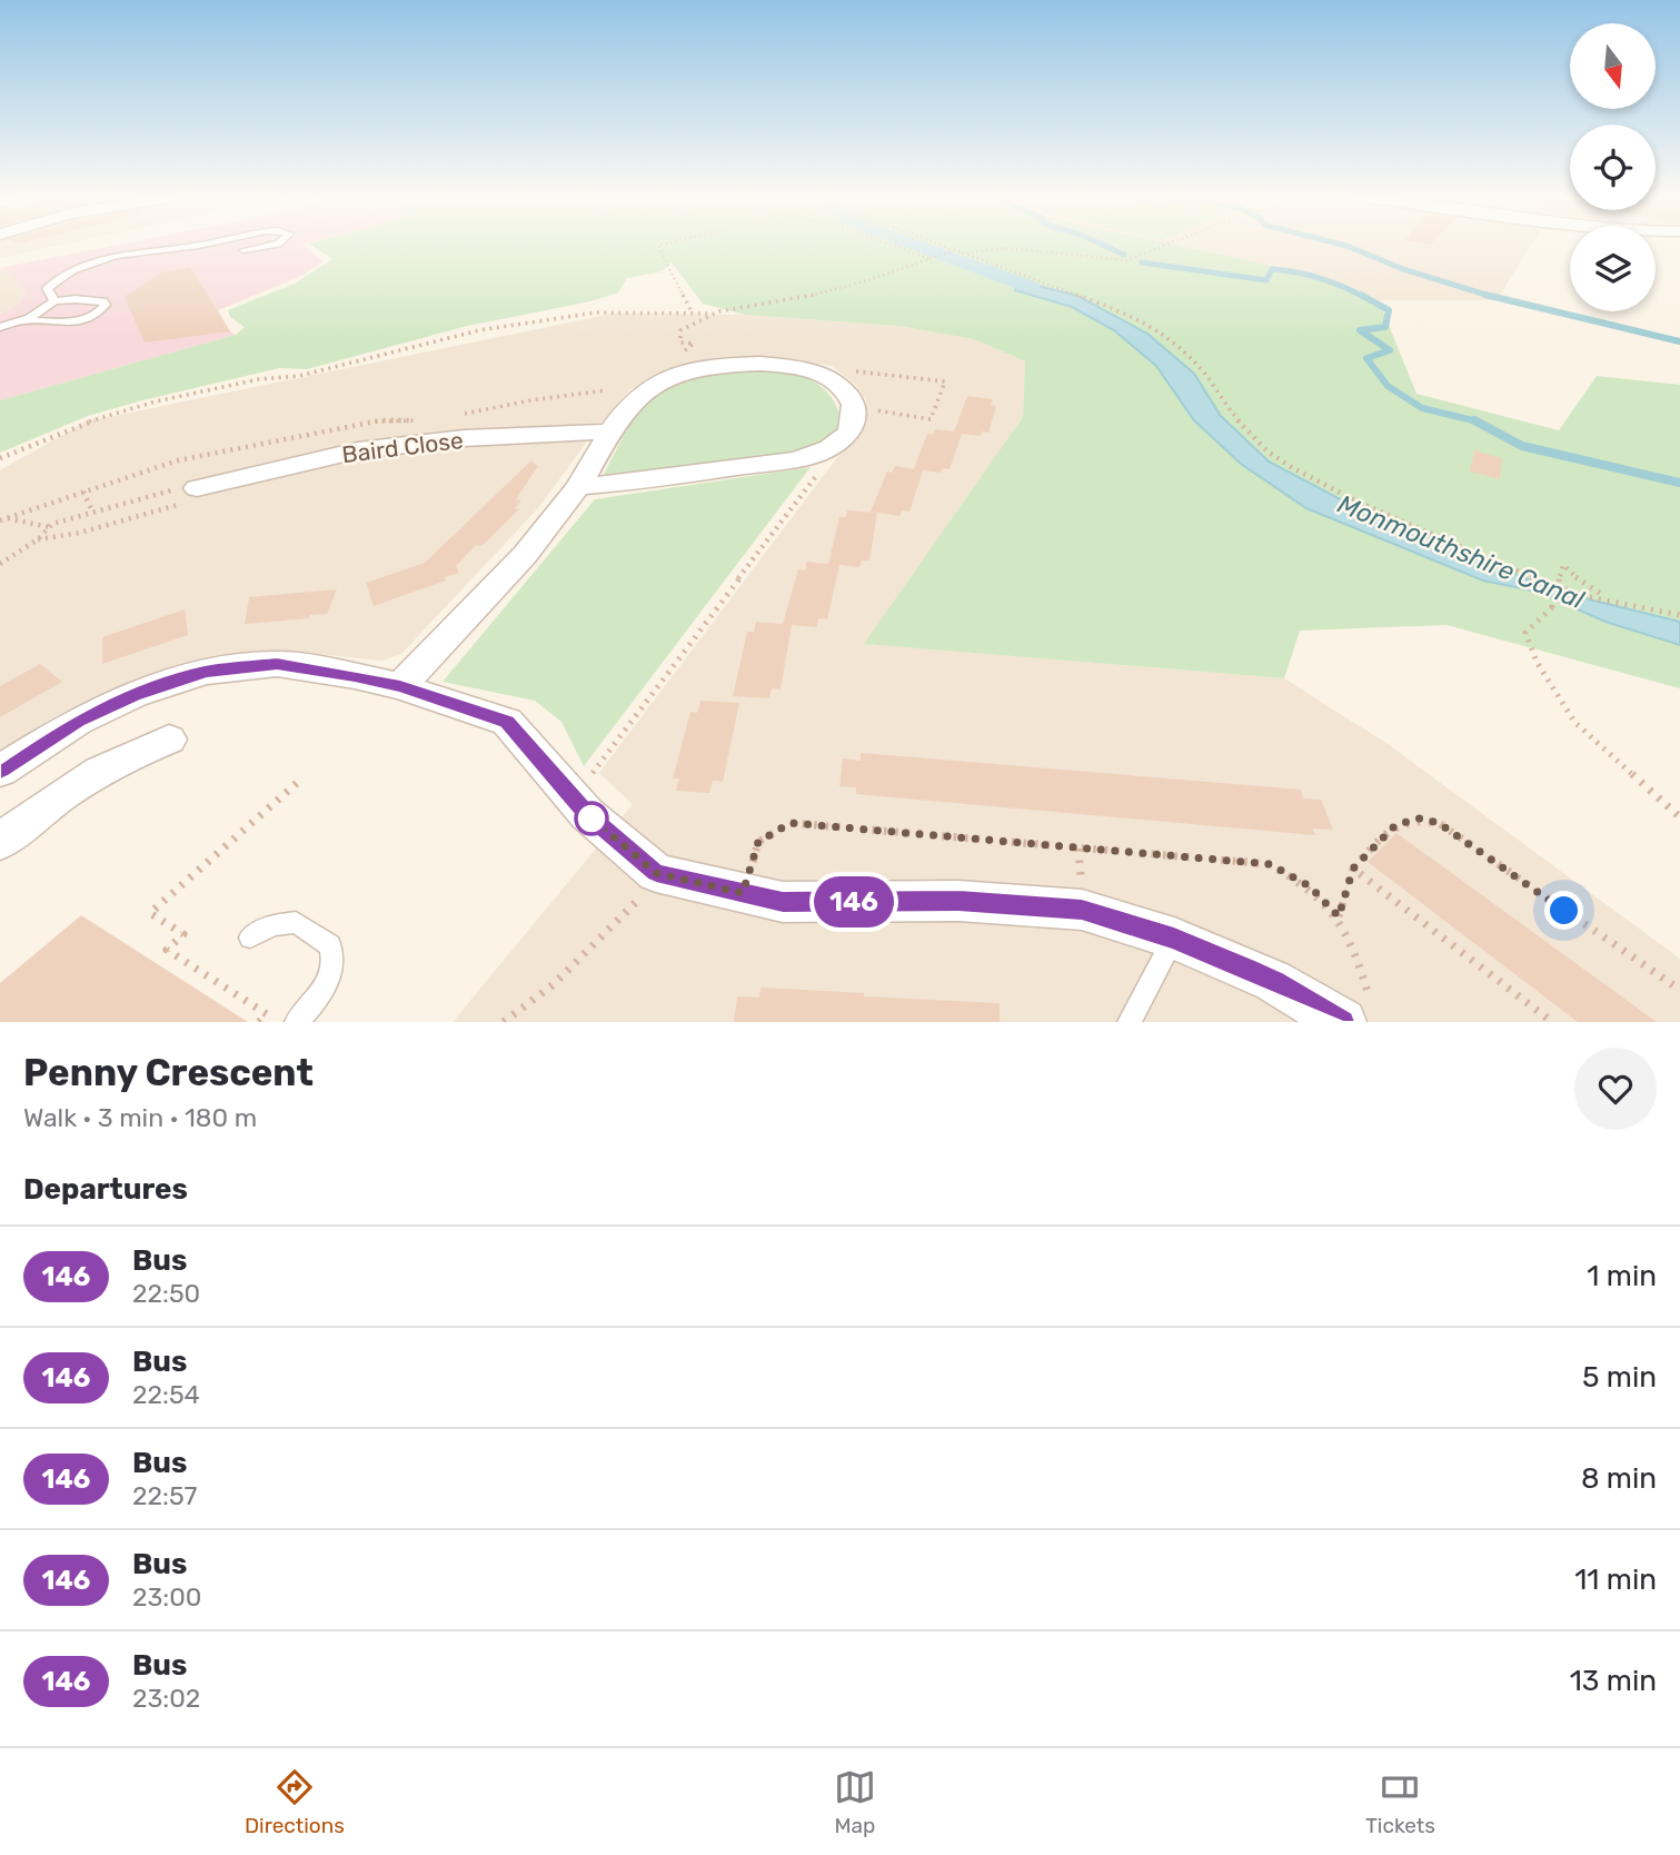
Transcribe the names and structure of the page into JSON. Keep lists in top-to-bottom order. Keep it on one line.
{"streets":{"street":["Baird Close"]},"water":["Monmouthshire Canal"],"lines":["bus line 146"],"north":"bottom","page":{"on_map":"146","heading":[["Penny Crescent","Walk · 3 min · 180 m"],"Departures"],"list":[{"mark":"146","name":"Bus","note":"22:50","value":"1 min"},{"mark":"146","name":"Bus","note":"22:54","value":"5 min"},{"mark":"146","name":"Bus","note":"22:57","value":"8 min"},{"mark":"146","name":"Bus","note":"23:00","value":"11 min"},{"mark":"146","name":"Bus","note":"23:02","value":"13 min"}],"tabs":["Directions","Map","Tickets"]}}
